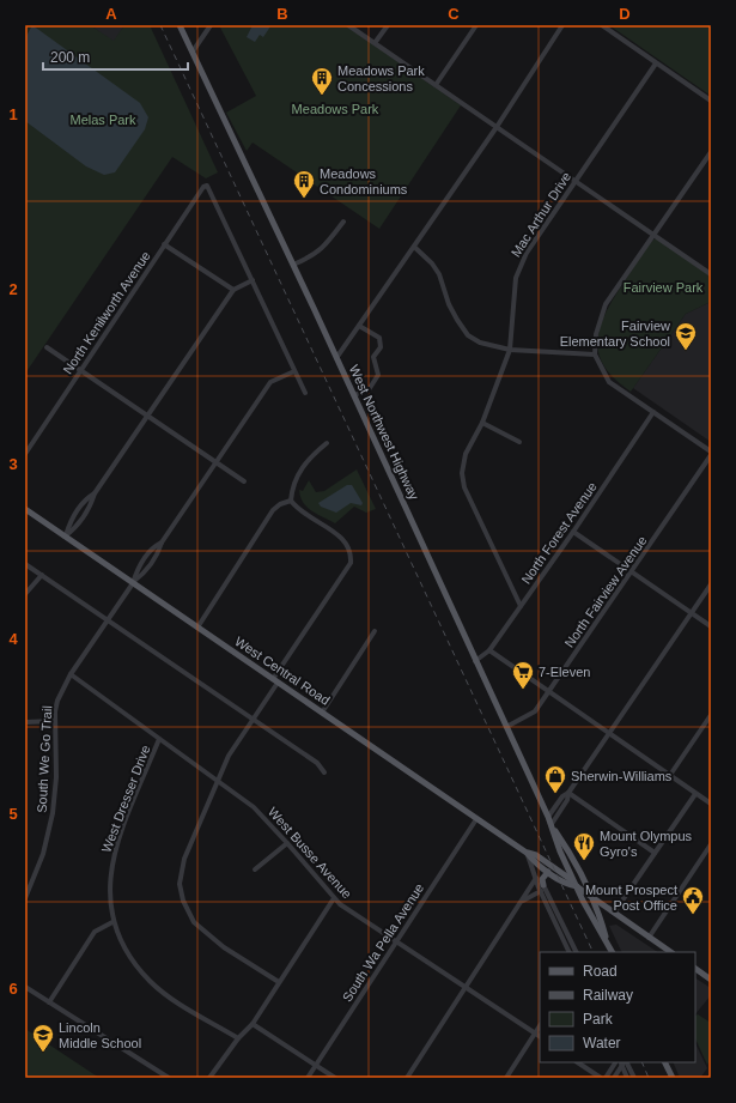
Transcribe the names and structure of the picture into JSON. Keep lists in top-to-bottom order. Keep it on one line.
{"streets":{"main road":["West Northwest Highway","West Central Road"],"street":["Mac Arthur Drive","North Kenilworth Avenue","North Forest Avenue","North Fairview Avenue","South We Go Trail","West Dresser Drive","West Busse Avenue","South Wa Pella Avenue"]},"crossings":[["Mac Arthur Drive","North Forest Avenue"],["West Northwest Highway","North Forest Avenue"],["West Northwest Highway","North Fairview Avenue"],["West Northwest Highway","West Central Road"],["West Central Road","South We Go Trail"],["West Central Road","South Wa Pella Avenue"],["South We Go Trail","West Busse Avenue"],["West Dresser Drive","West Busse Avenue"],["West Busse Avenue","South Wa Pella Avenue"]],"parks":["Meadows Park","Melas Park","Fairview Park"],"places":{"building":["Meadows Park Concessions","Meadows Condominiums"],"school or university":["Fairview Elementary School","Lincoln Middle School"],"supermarket":["7-Eleven"],"shop":["Sherwin-Williams"],"restaurant":["Mount Olympus Gyro's"],"public building":["Mount Prospect Post Office"]},"legend":["Road","Railway","Park","Water"],"scale_bar":"200 m","grid":{"columns":["A","B","C","D"],"rows":["1","2","3","4","5","6"]}}
